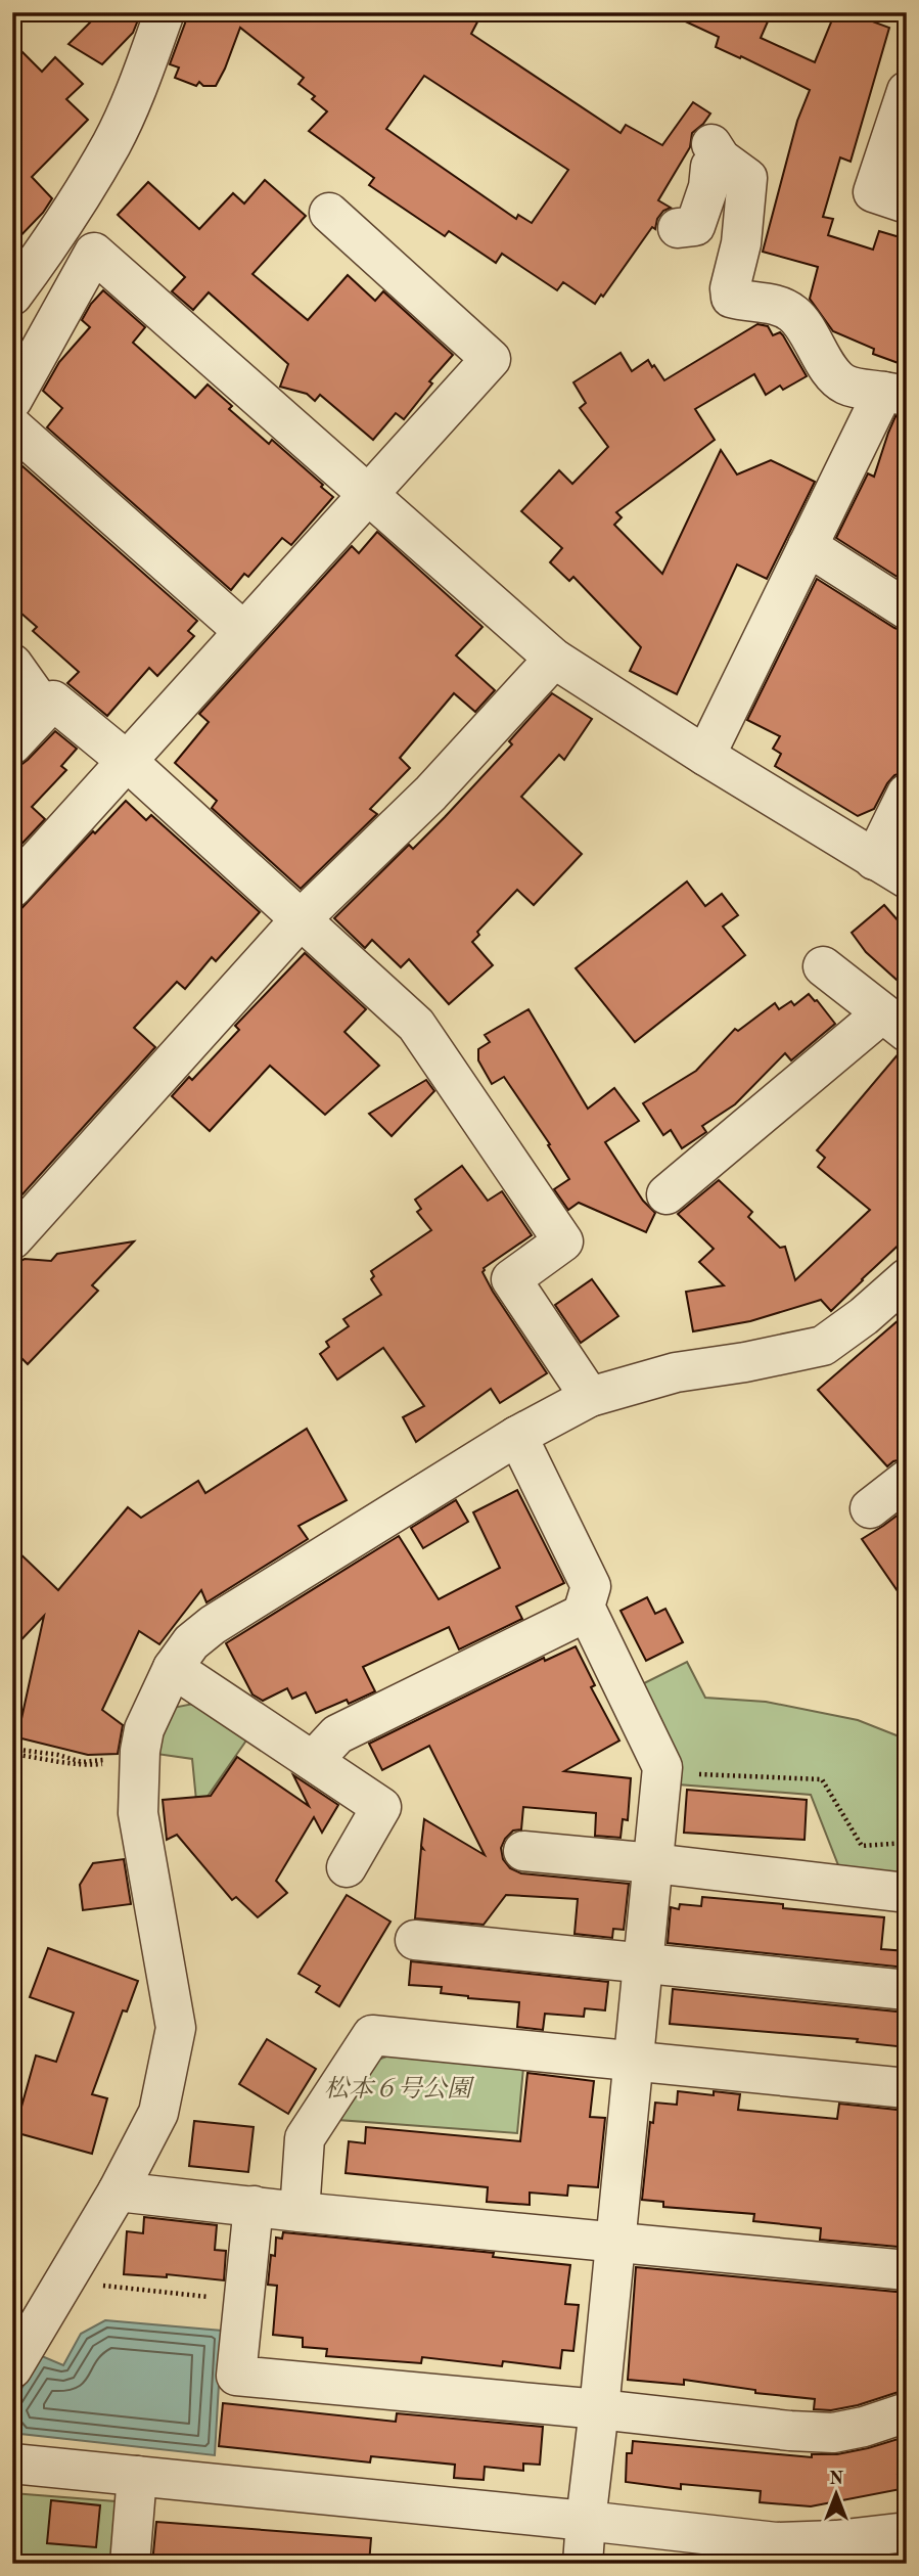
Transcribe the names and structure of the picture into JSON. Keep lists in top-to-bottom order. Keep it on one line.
{"parks":["松本６号公園"],"north":"top"}
